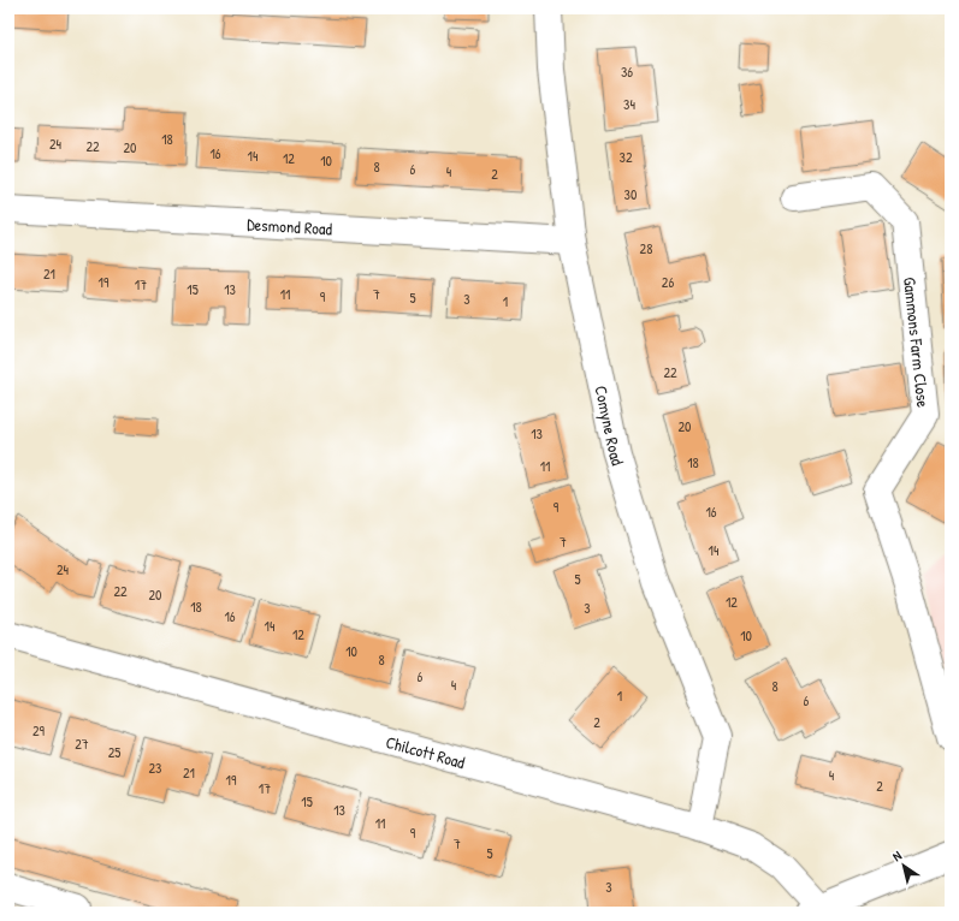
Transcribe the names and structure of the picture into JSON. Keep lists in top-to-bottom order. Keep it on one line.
{"streets":{"street":["Desmond Road","Gammons Farm Close","Comyne Road","Chilcott Road"]},"crossings":[["Desmond Road","Comyne Road"],["Comyne Road","Chilcott Road"]],"house_numbers":["36","34","18","24","22","20","16","14","32","12","10","8","6","4","2","30","28","21","19","26","17","15","13","11","7","9","5","3","1","22","20","13","18","11","9","16","7","14","24","5","22","20","12","18","3","16","14","12","10","10","8","6","4","8","1","6","2","29","27","25","23","21","4","19","2","17","15","13","11","9","7","5","3"],"north":"top left"}
